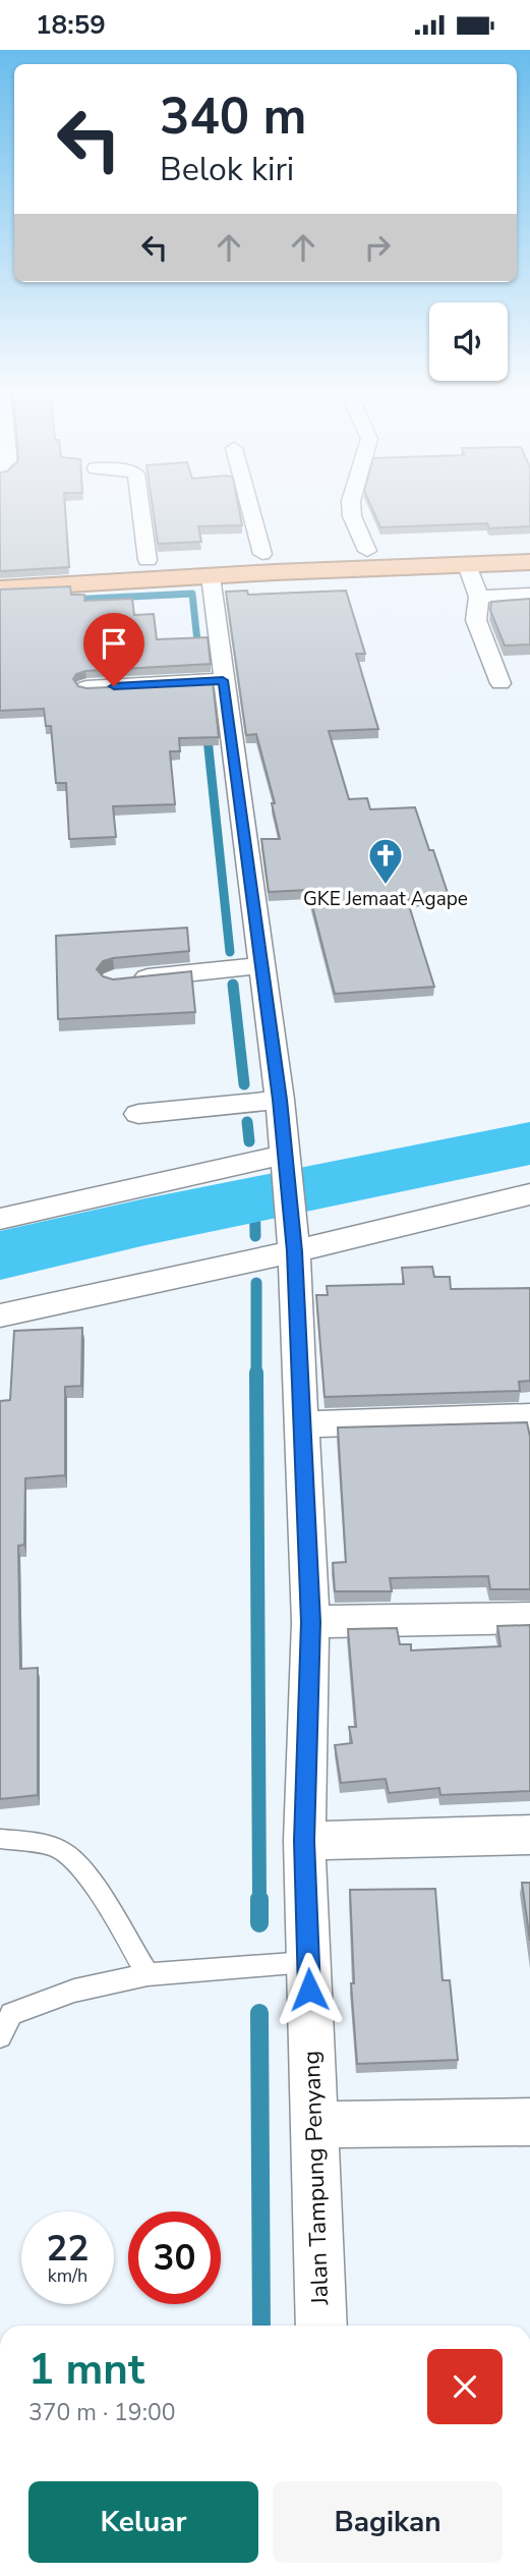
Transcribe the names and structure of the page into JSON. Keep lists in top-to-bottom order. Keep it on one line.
{"streets":{"street":["Jalan Tampung Penyang"]},"places":{"church":["GKE Jemaat Agape"]},"page":{"status":"18:59","turn":["340 m","Belok kiri"],"speed":"22 km/h","limit":"30","heading":["1 mnt","370 m · 19:00"],"buttons":["Keluar","Bagikan"]}}
